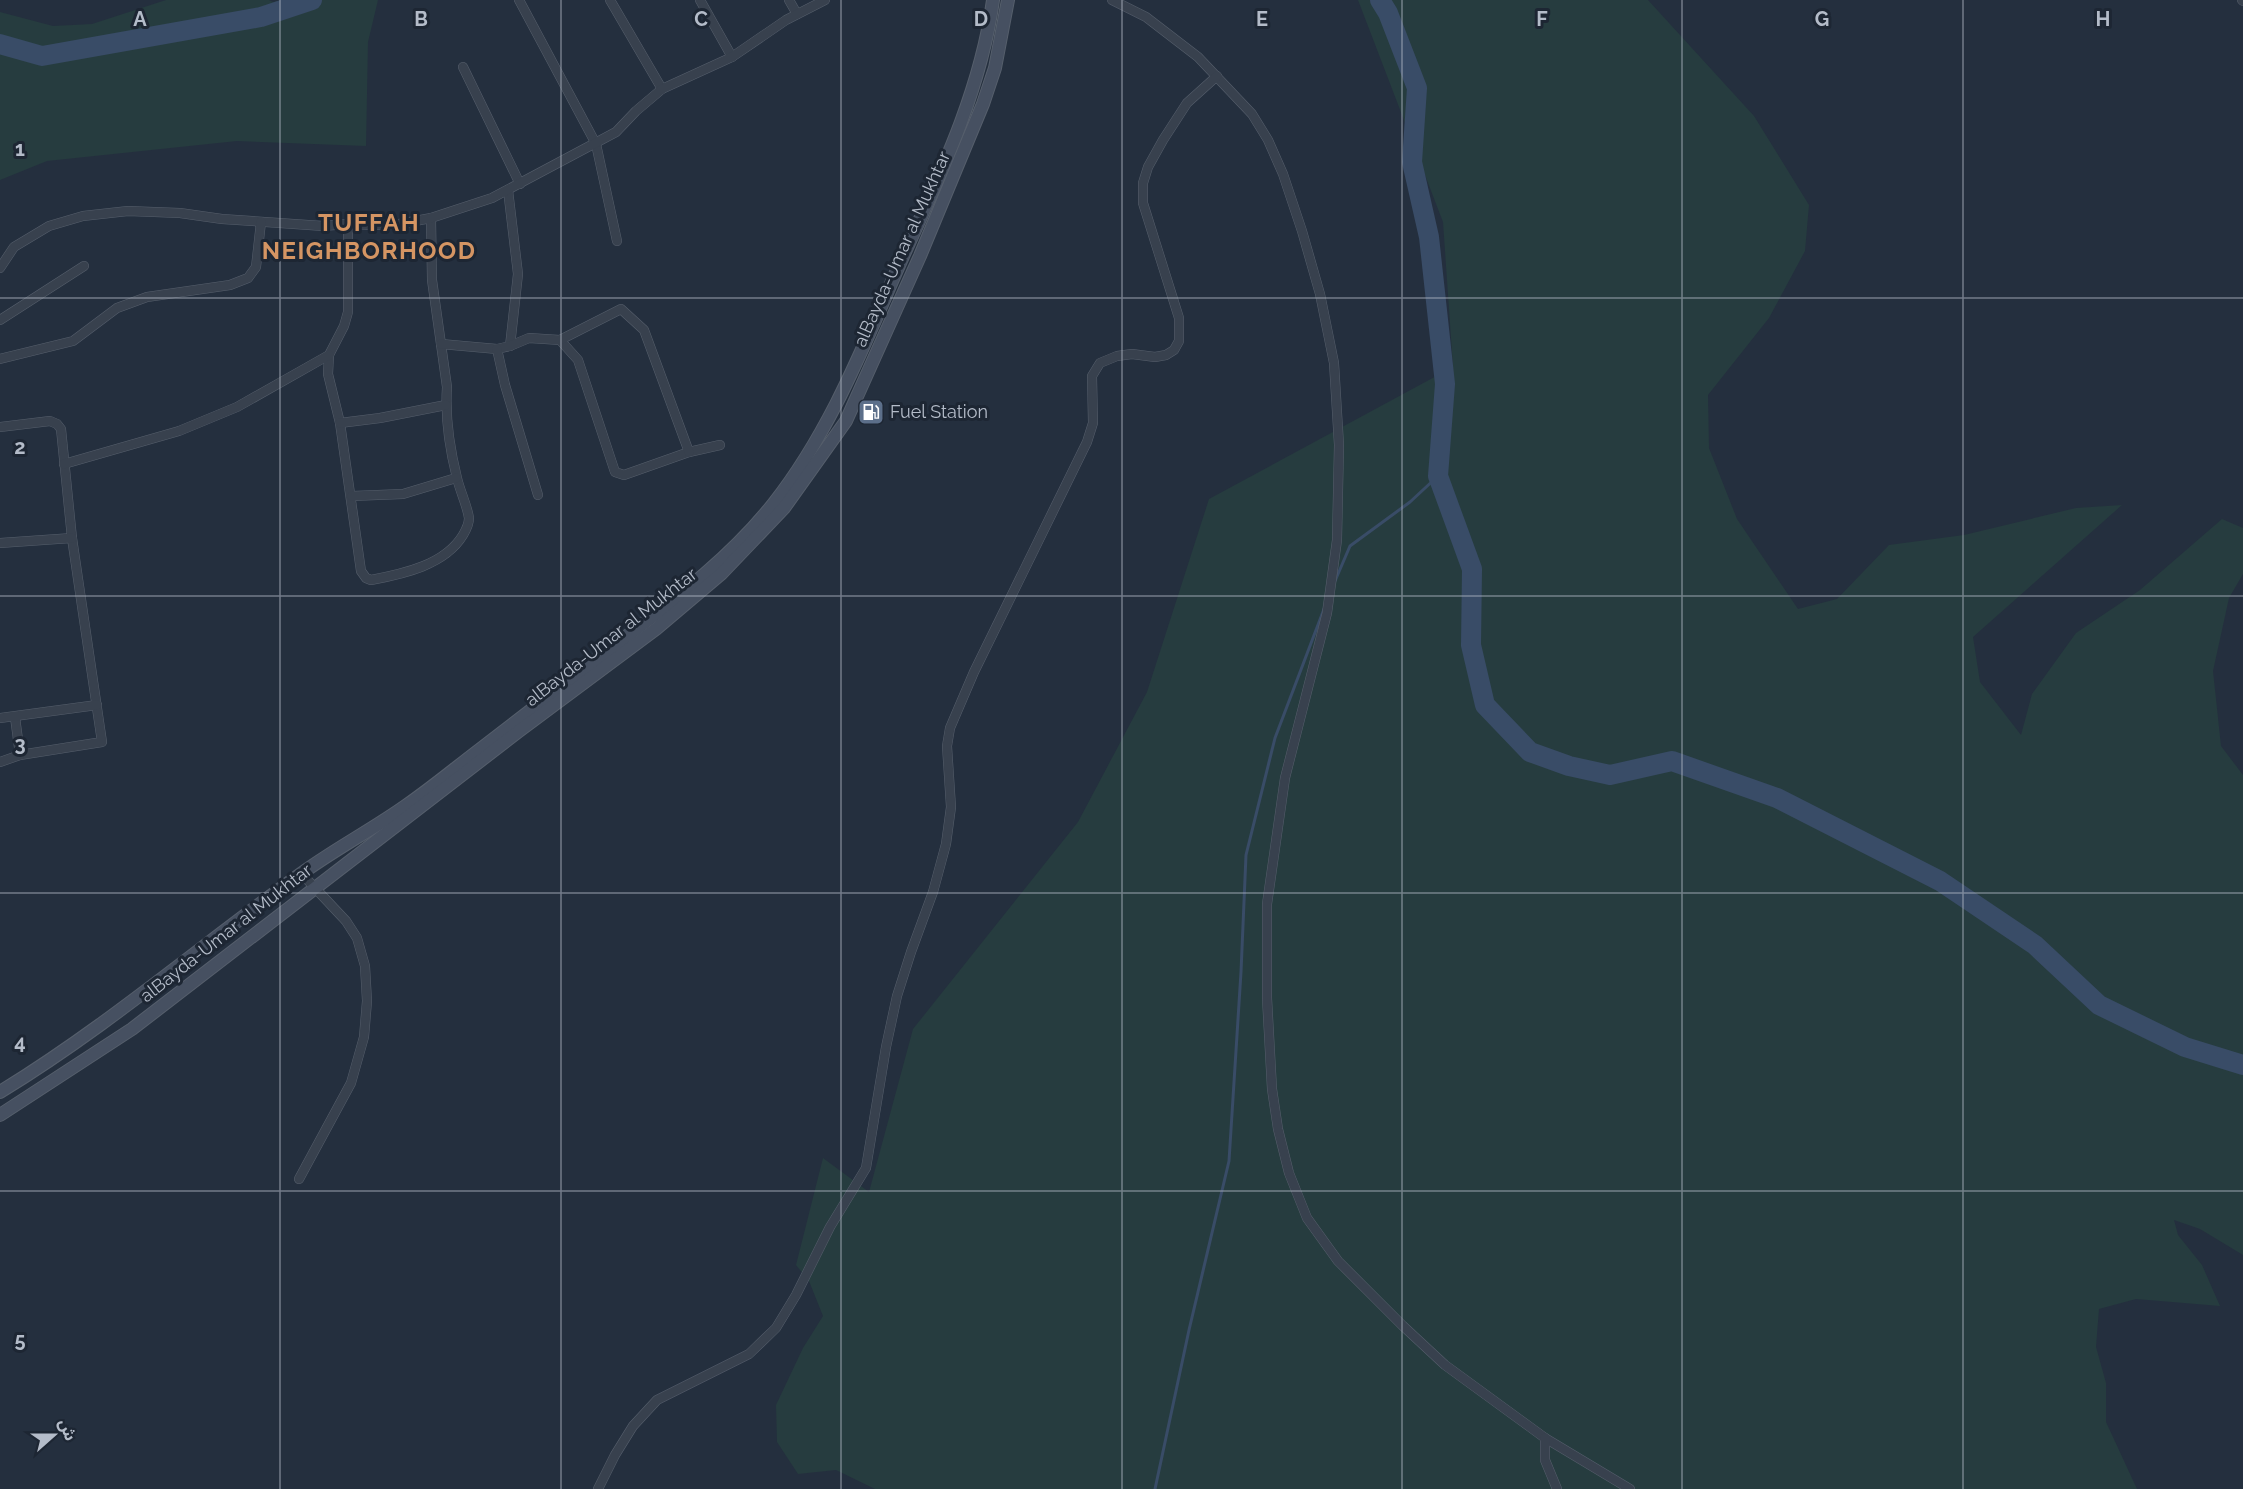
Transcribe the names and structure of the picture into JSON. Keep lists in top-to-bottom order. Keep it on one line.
{"streets":{"main road":["alBayda-Umar al Mukhtar"]},"districts":["TUFFAH NEIGHBORHOOD"],"places":{"fuel station":["Fuel Station"]},"north":"right","grid":{"columns":["A","B","C","D","E","F","G","H"],"rows":["1","2","3","4","5"]}}
